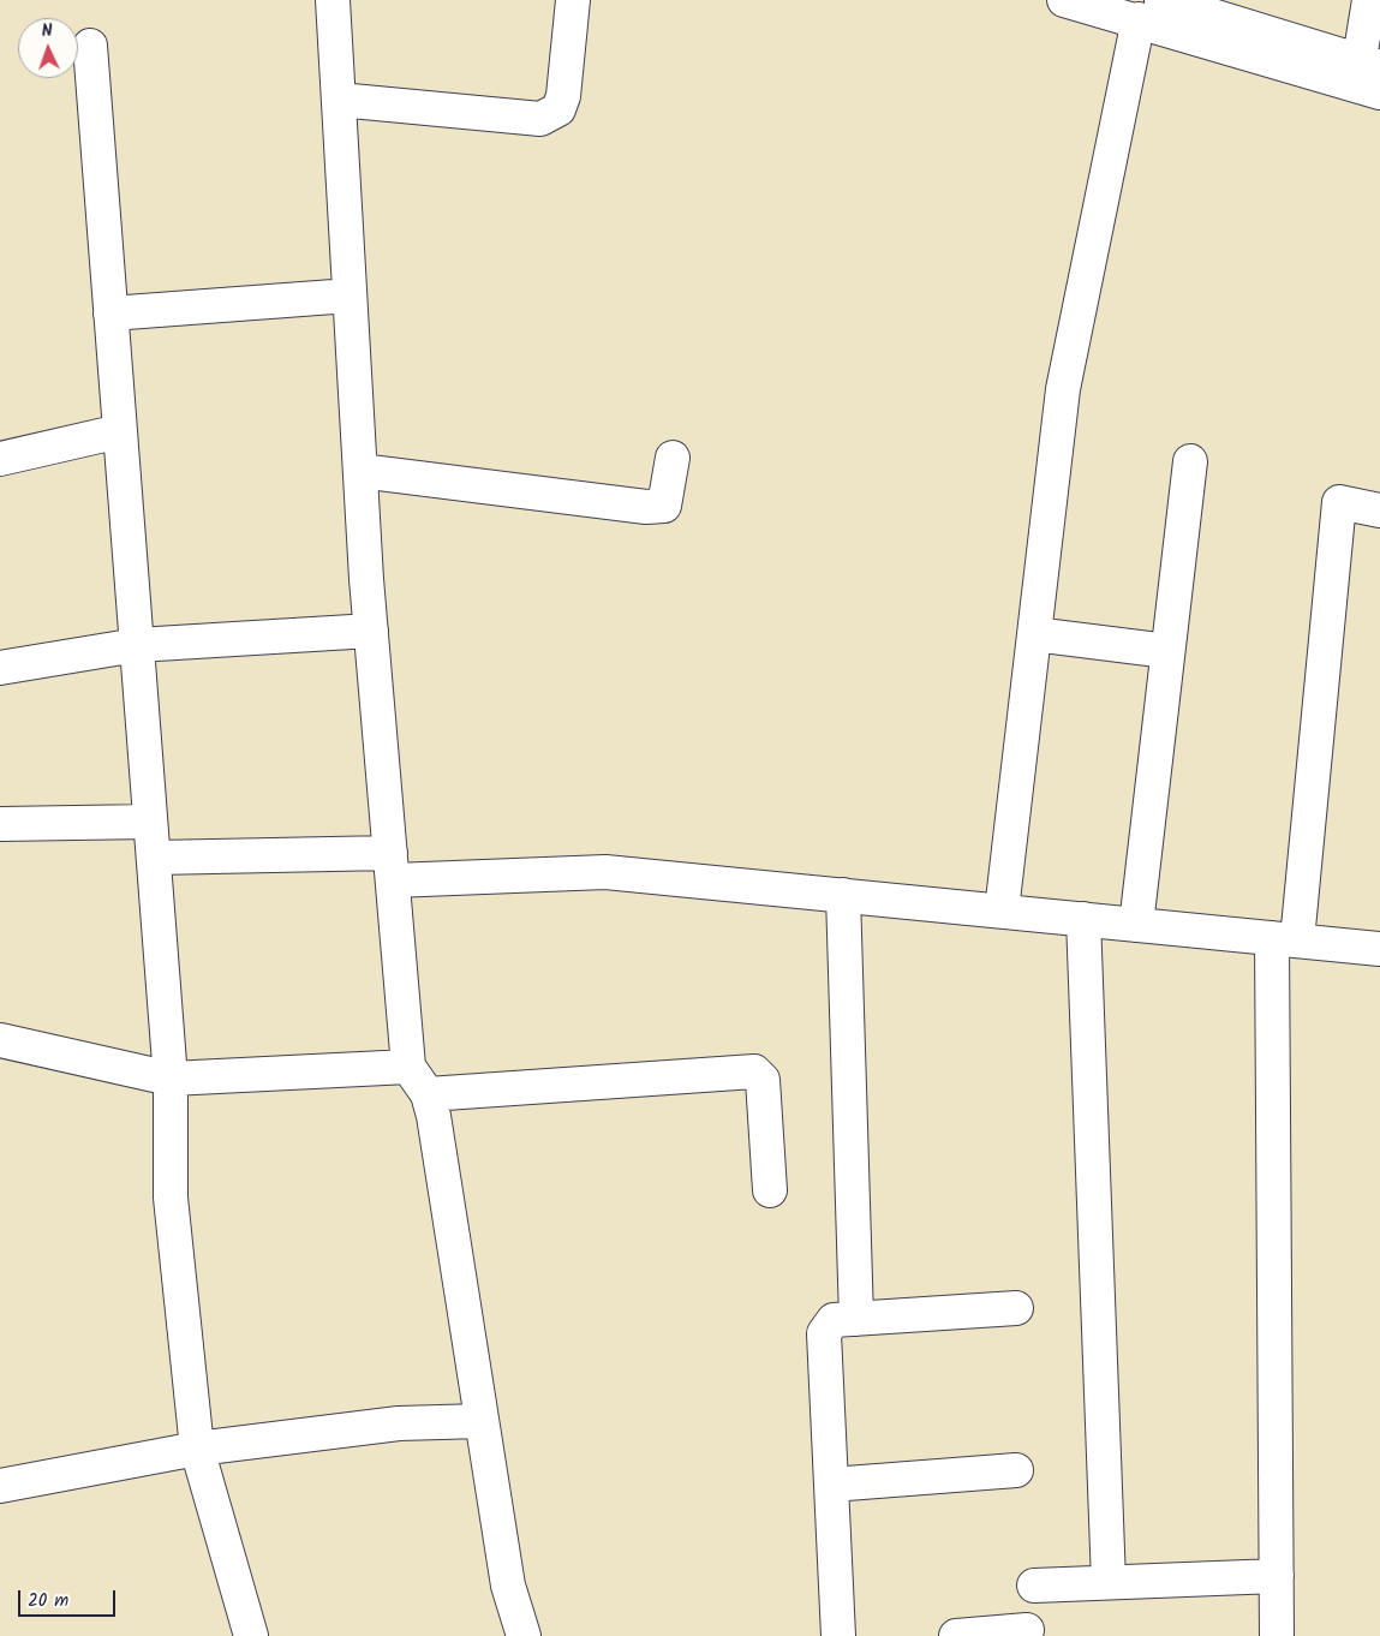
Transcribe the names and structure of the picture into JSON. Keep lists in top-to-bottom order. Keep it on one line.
{"scale_bar":"20 m","north":"top"}
